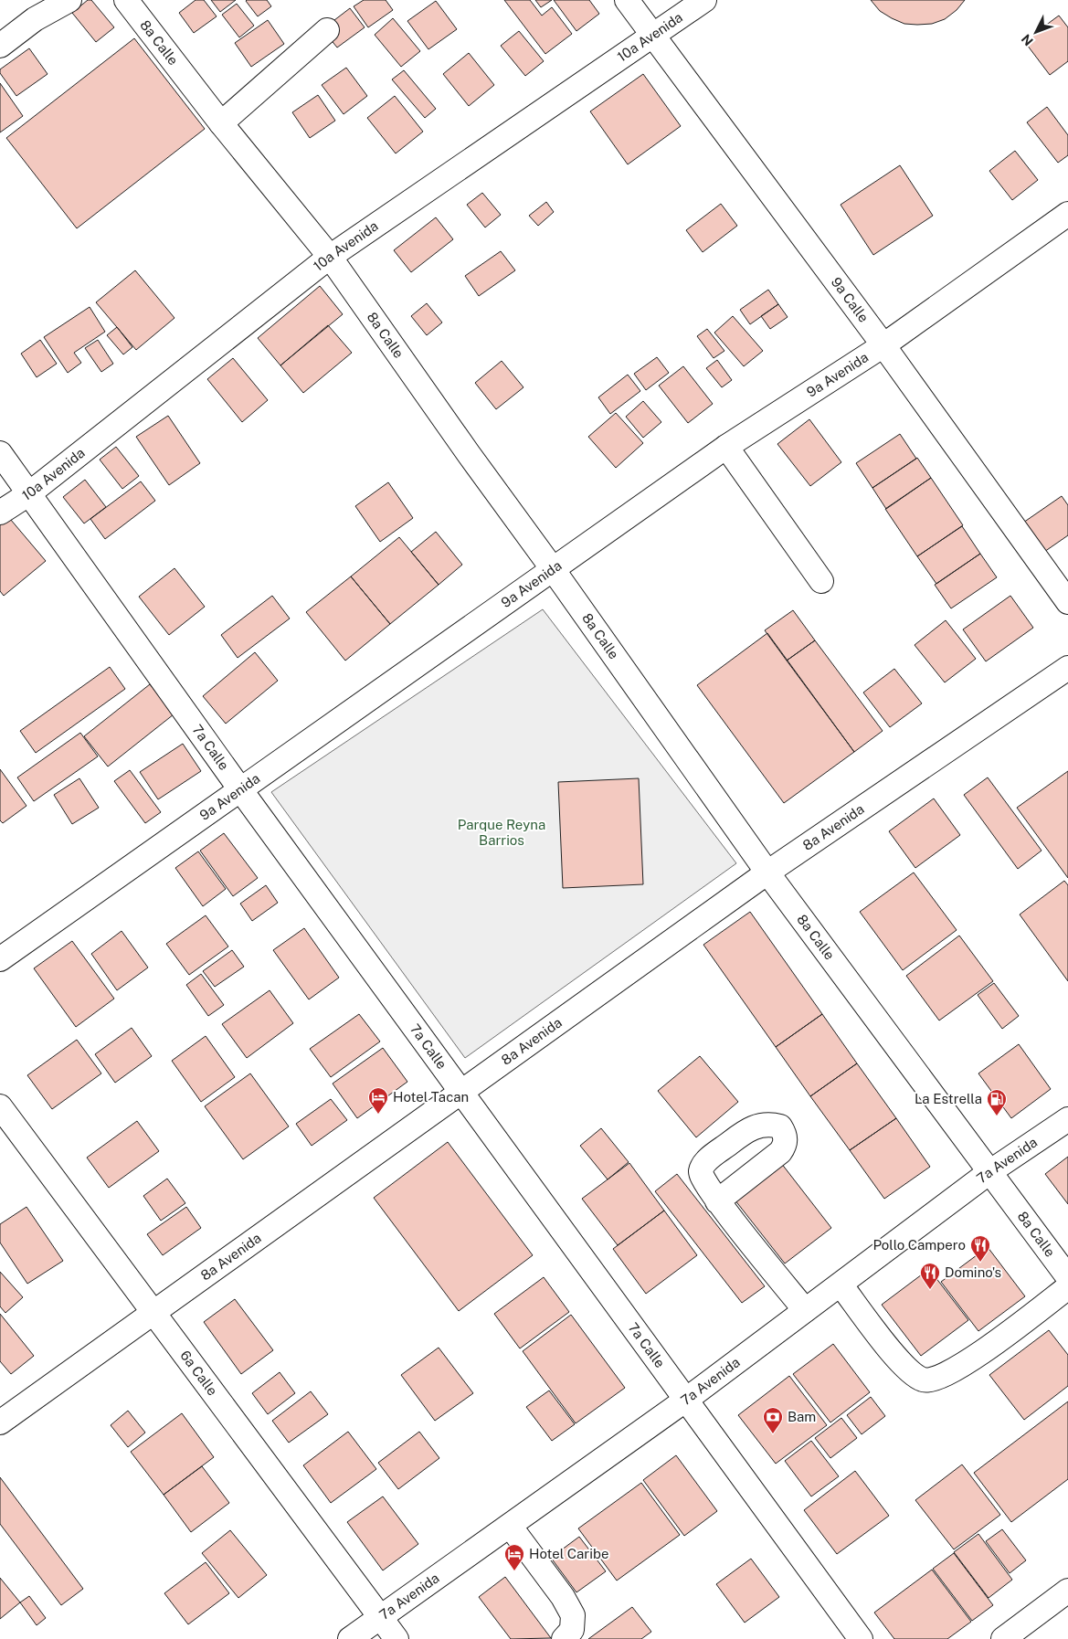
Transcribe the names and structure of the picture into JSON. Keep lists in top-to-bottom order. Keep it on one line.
{"streets":{"street":["10a Avenida","8a Calle","9a Calle","9a Avenida","7a Calle","8a Avenida","7a Avenida","6a Calle"]},"crossings":[["10a Avenida","8a Calle"],["10a Avenida","9a Calle"],["10a Avenida","7a Calle"],["8a Calle","9a Avenida"],["8a Calle","8a Avenida"],["8a Calle","7a Avenida"],["9a Calle","9a Avenida"],["9a Avenida","7a Calle"],["7a Calle","8a Avenida"],["7a Calle","7a Avenida"],["8a Avenida","6a Calle"],["7a Avenida","6a Calle"]],"parks":["Parque Reyna Barrios"],"places":{"hotel":["Hotel Tacan","Hotel Caribe"],"fuel station":["La Estrella"],"restaurant":["Pollo Campero","Domino's"],"bank":["Bam"]},"north":"bottom left"}
